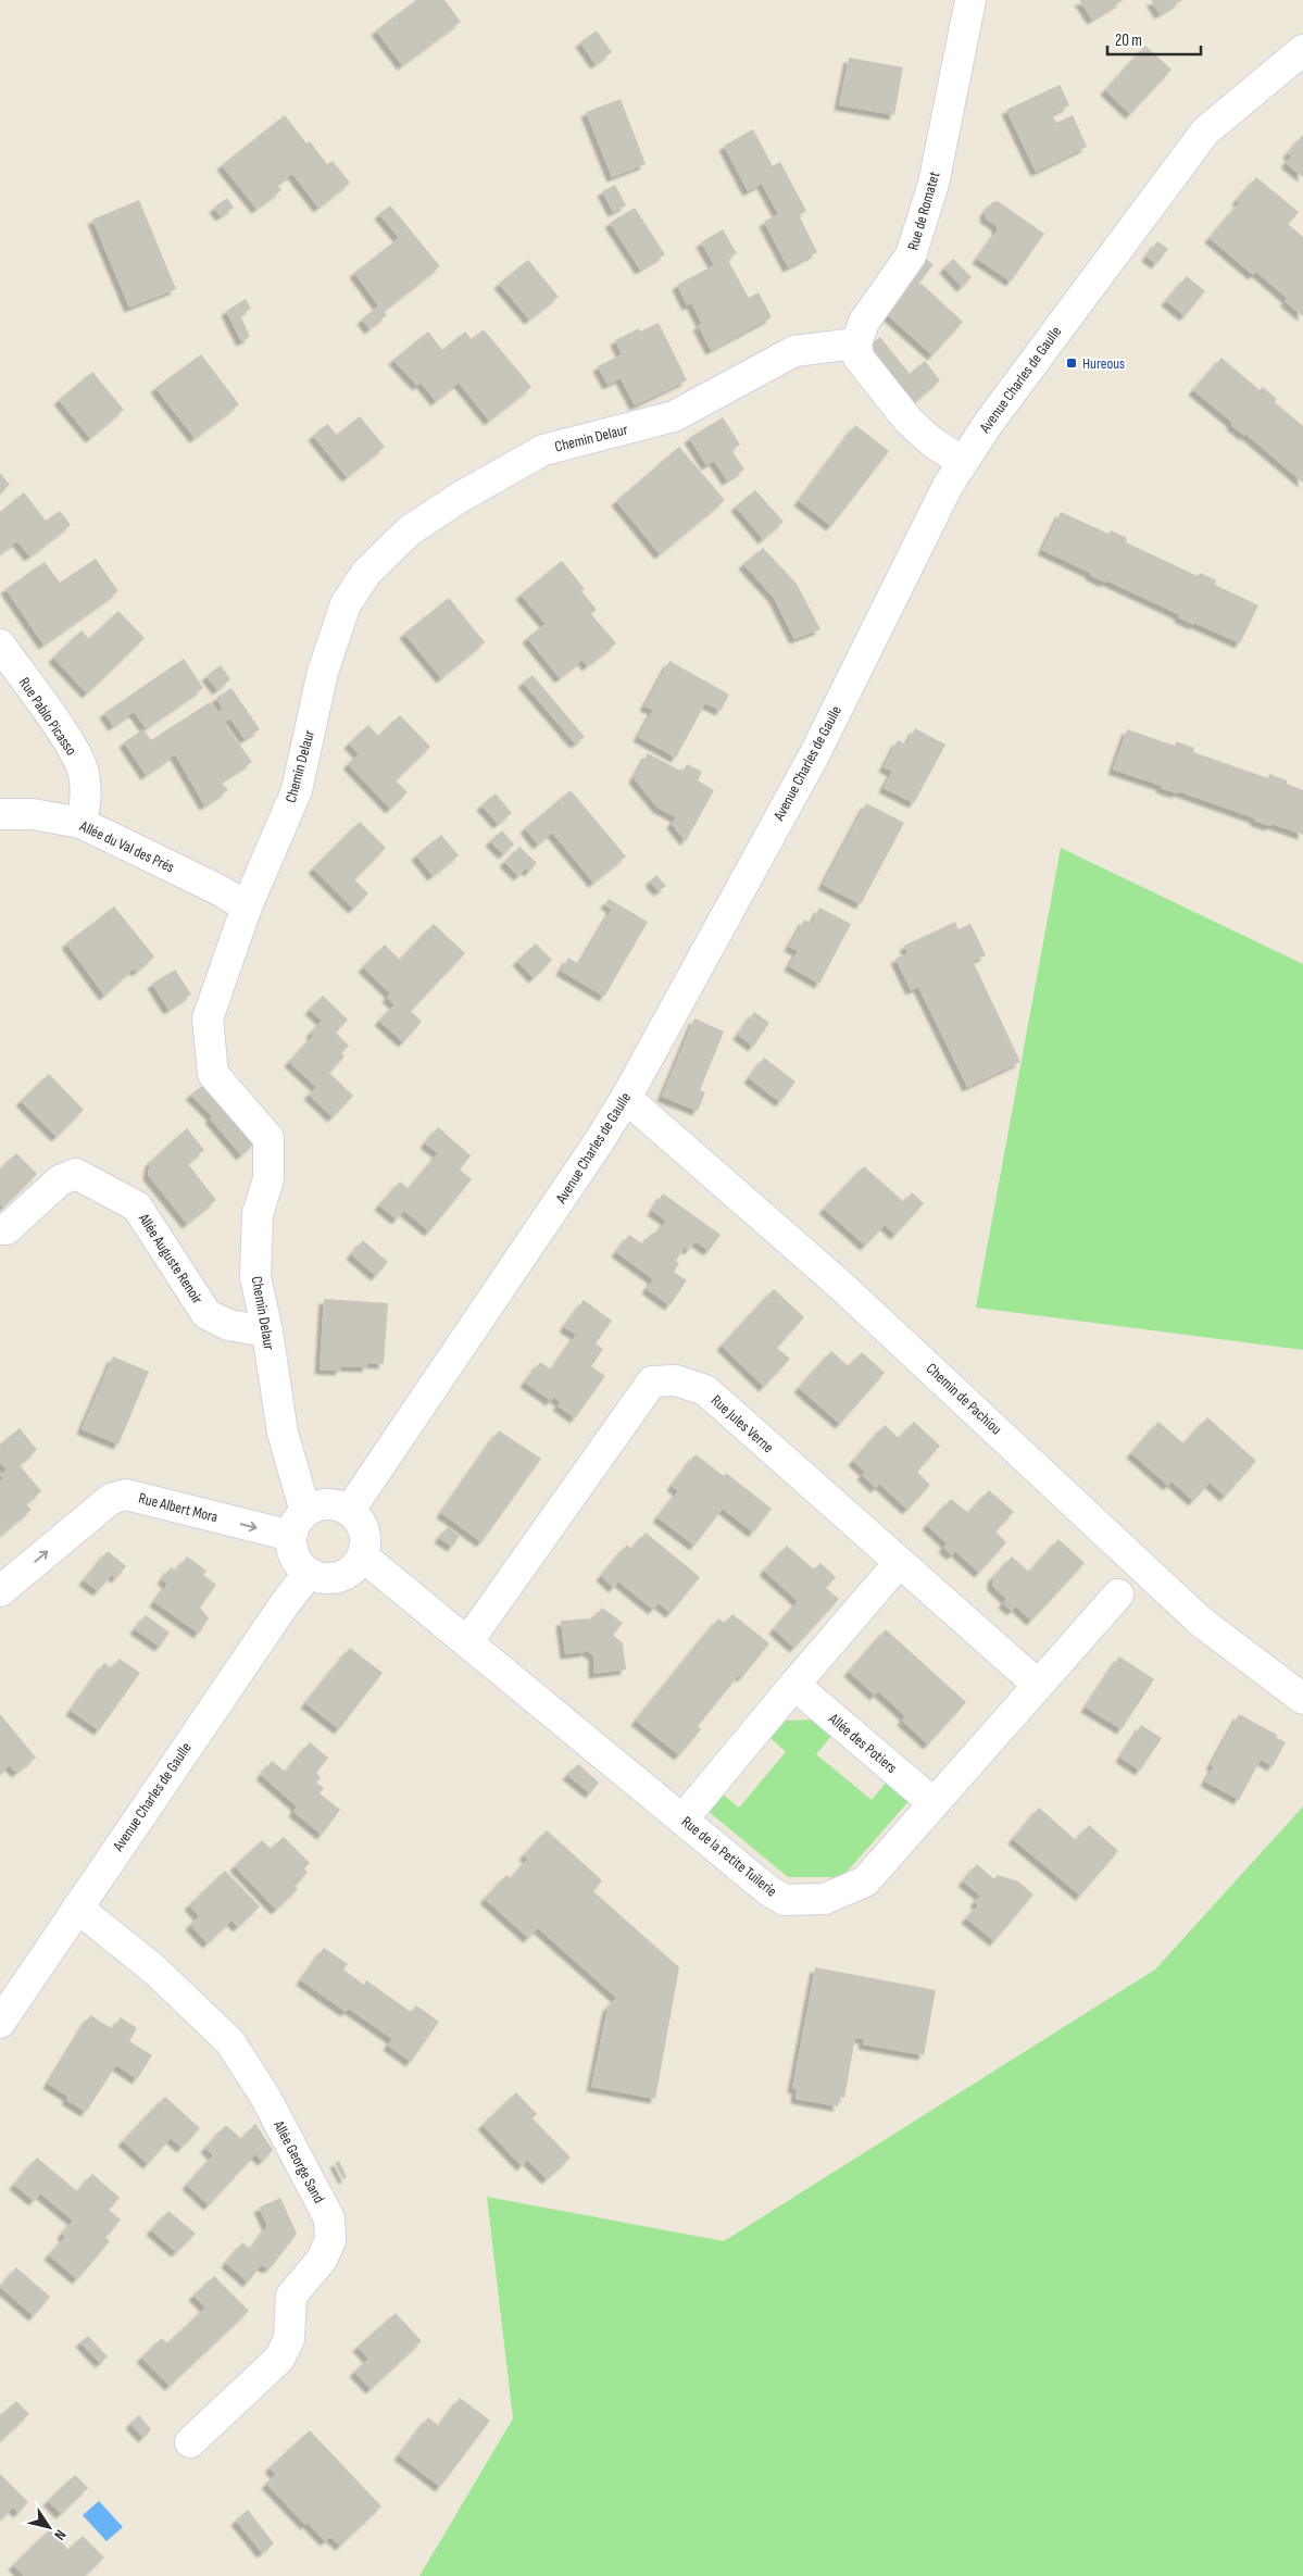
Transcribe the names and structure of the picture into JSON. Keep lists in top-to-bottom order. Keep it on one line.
{"streets":{"street":["Rue de Romatet","Avenue Charles de Gaulle","Chemin Delaur","Rue Pablo Picasso","Allée du Val des Prés","Allée Auguste Renoir","Chemin de Pachiou","Rue Jules Verne","Rue Albert Mora","Allée des Potiers","Rue de la Petite Tuilerie","Allée George Sand"]},"crossings":[["Rue de Romatet","Chemin Delaur"],["Avenue Charles de Gaulle","Chemin Delaur"],["Avenue Charles de Gaulle","Chemin de Pachiou"],["Avenue Charles de Gaulle","Rue Albert Mora"],["Avenue Charles de Gaulle","Rue de la Petite Tuilerie"],["Avenue Charles de Gaulle","Allée George Sand"],["Chemin Delaur","Allée du Val des Prés"],["Chemin Delaur","Allée Auguste Renoir"],["Chemin Delaur","Rue Albert Mora"],["Chemin Delaur","Rue de la Petite Tuilerie"],["Rue Pablo Picasso","Allée du Val des Prés"],["Rue Jules Verne","Rue de la Petite Tuilerie"],["Rue Albert Mora","Rue de la Petite Tuilerie"],["Allée des Potiers","Rue de la Petite Tuilerie"]],"one_way":["Rue Albert Mora"],"places":{"transit":["Hureous"]},"scale_bar":"20 m","north":"bottom right"}
